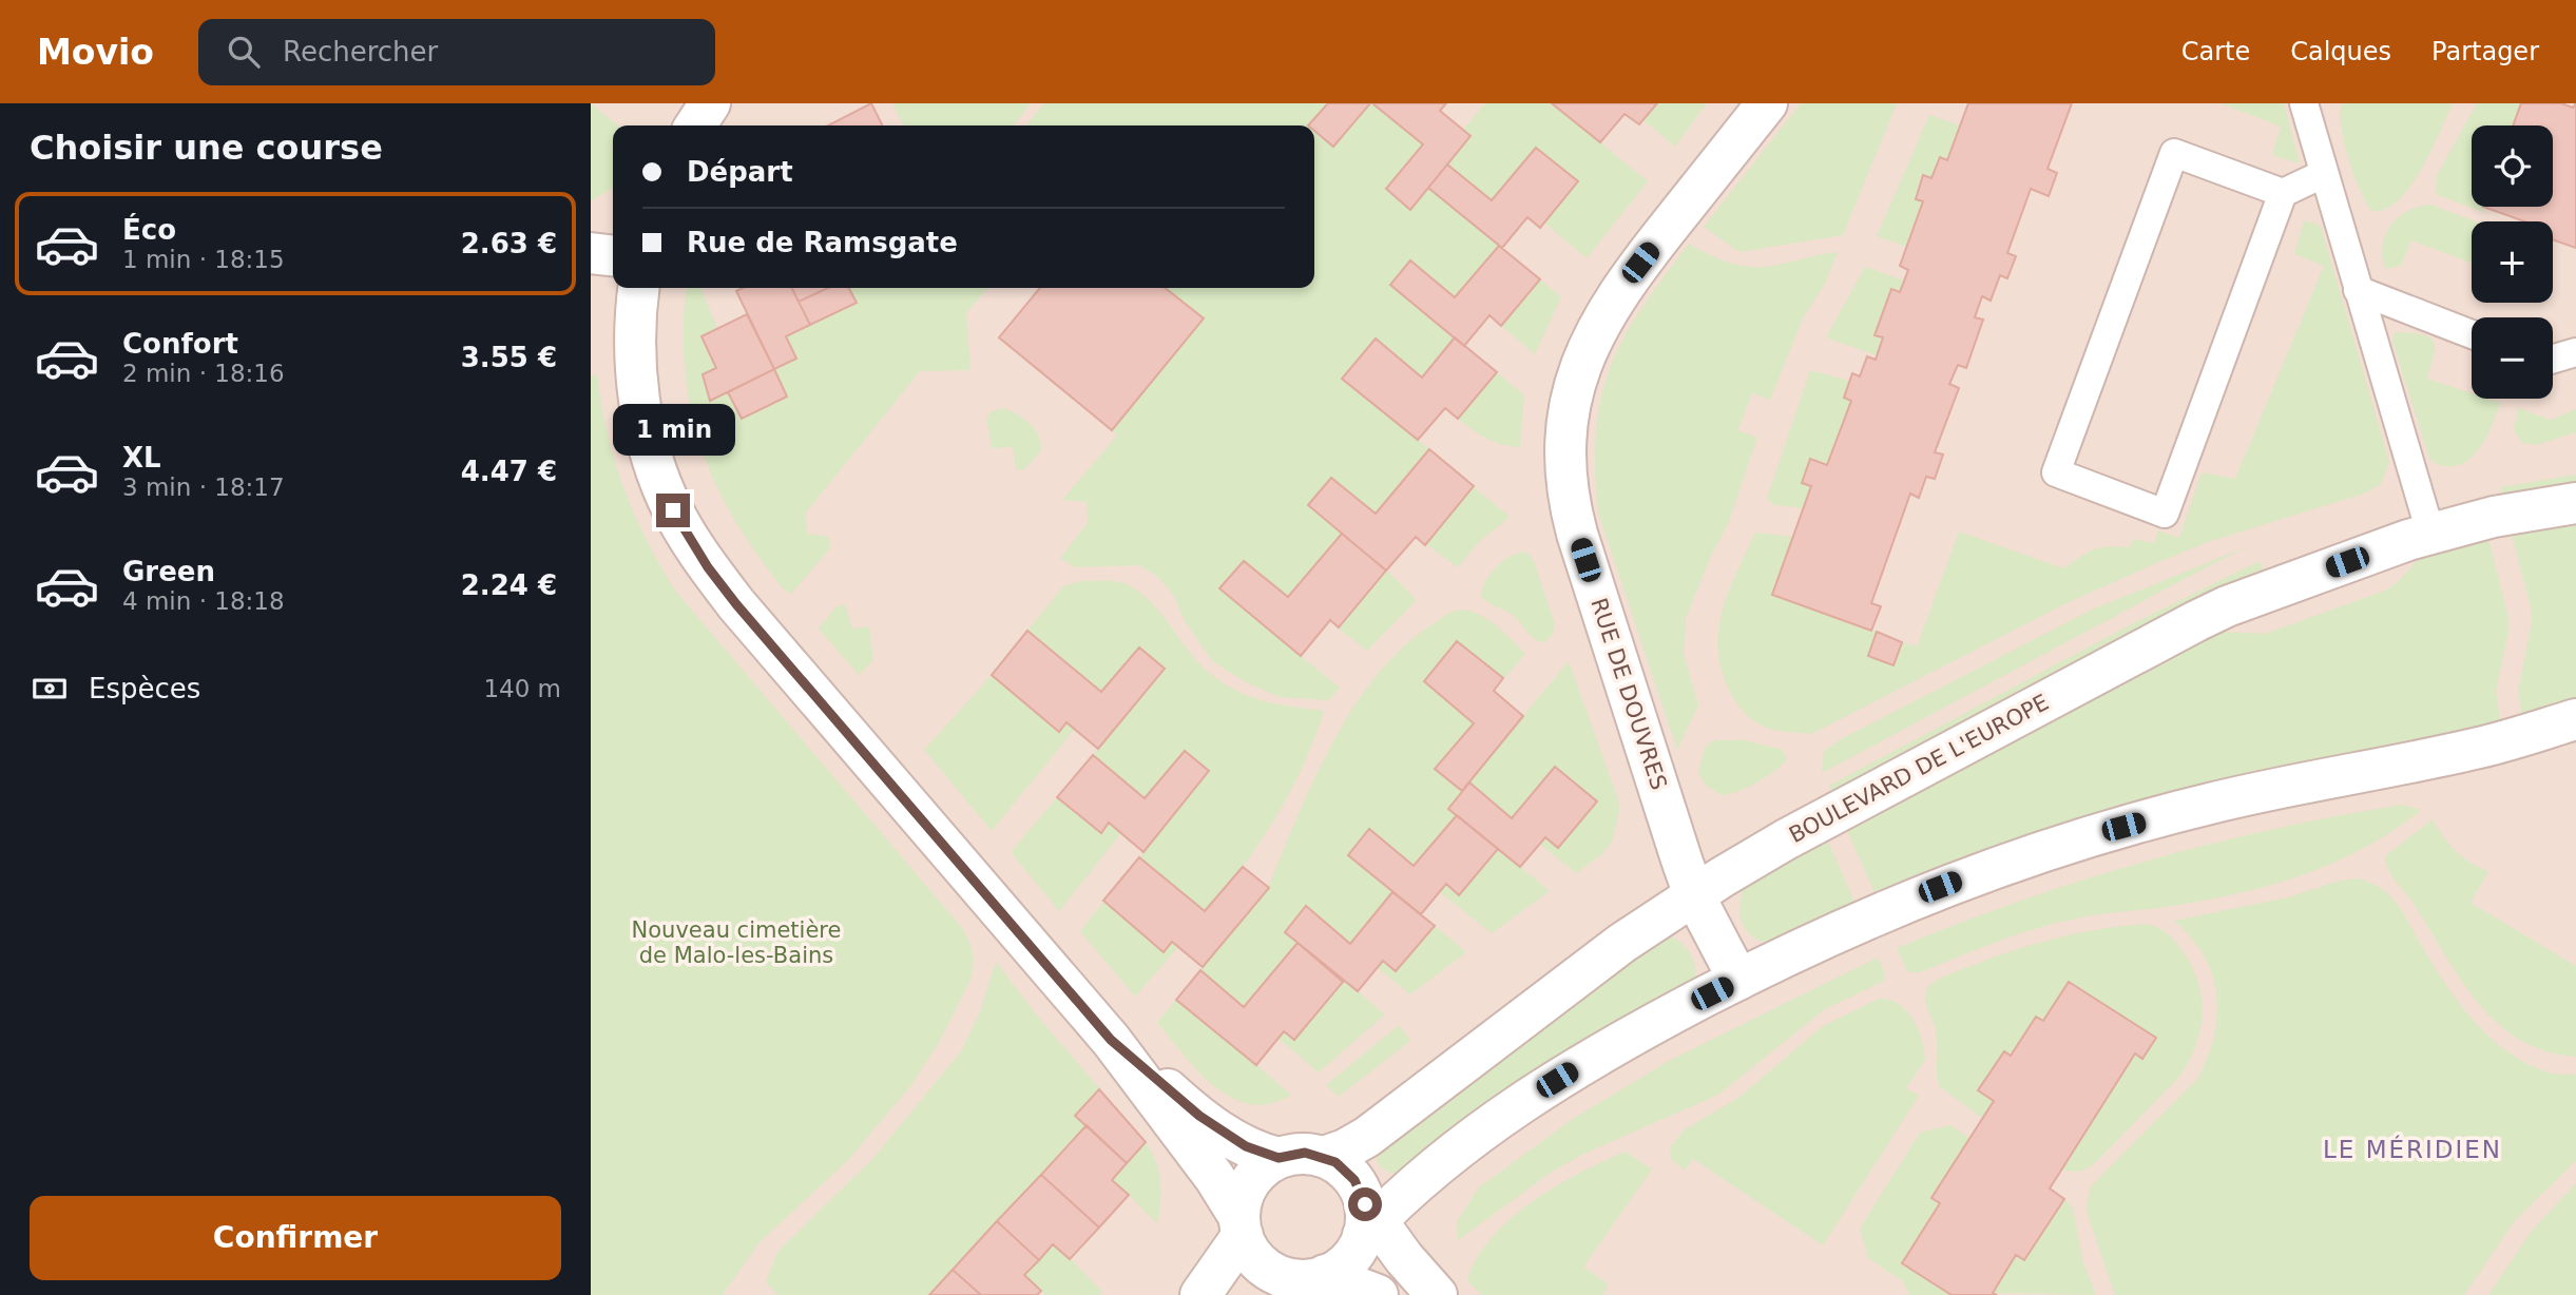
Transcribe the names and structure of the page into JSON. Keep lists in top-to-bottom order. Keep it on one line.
{"streets":{"street":["RUE DE DOUVRES","BOULEVARD DE L'EUROPE"]},"crossings":[["RUE DE DOUVRES","BOULEVARD DE L'EUROPE"]],"districts":["LE MÉRIDIEN"],"parks":["Nouveau cimetière de Malo-les-Bains"],"page":{"header":"Movio","search":"Rechercher","nav":["Carte","Calques","Partager"],"heading":"Choisir une course","map_buttons":["+","−"],"banner":["Départ","Rue de Ramsgate"],"list":[{"name":"Éco","note":"1 min · 18:15","value":"2.63 €"},{"name":"Confort","note":"2 min · 18:16","value":"3.55 €"},{"name":"XL","note":"3 min · 18:17","value":"4.47 €"},{"name":"Green","note":"4 min · 18:18","value":"2.24 €"}],"bubble":"1 min","pay":["Espèces","140 m"],"buttons":"Confirmer"}}
